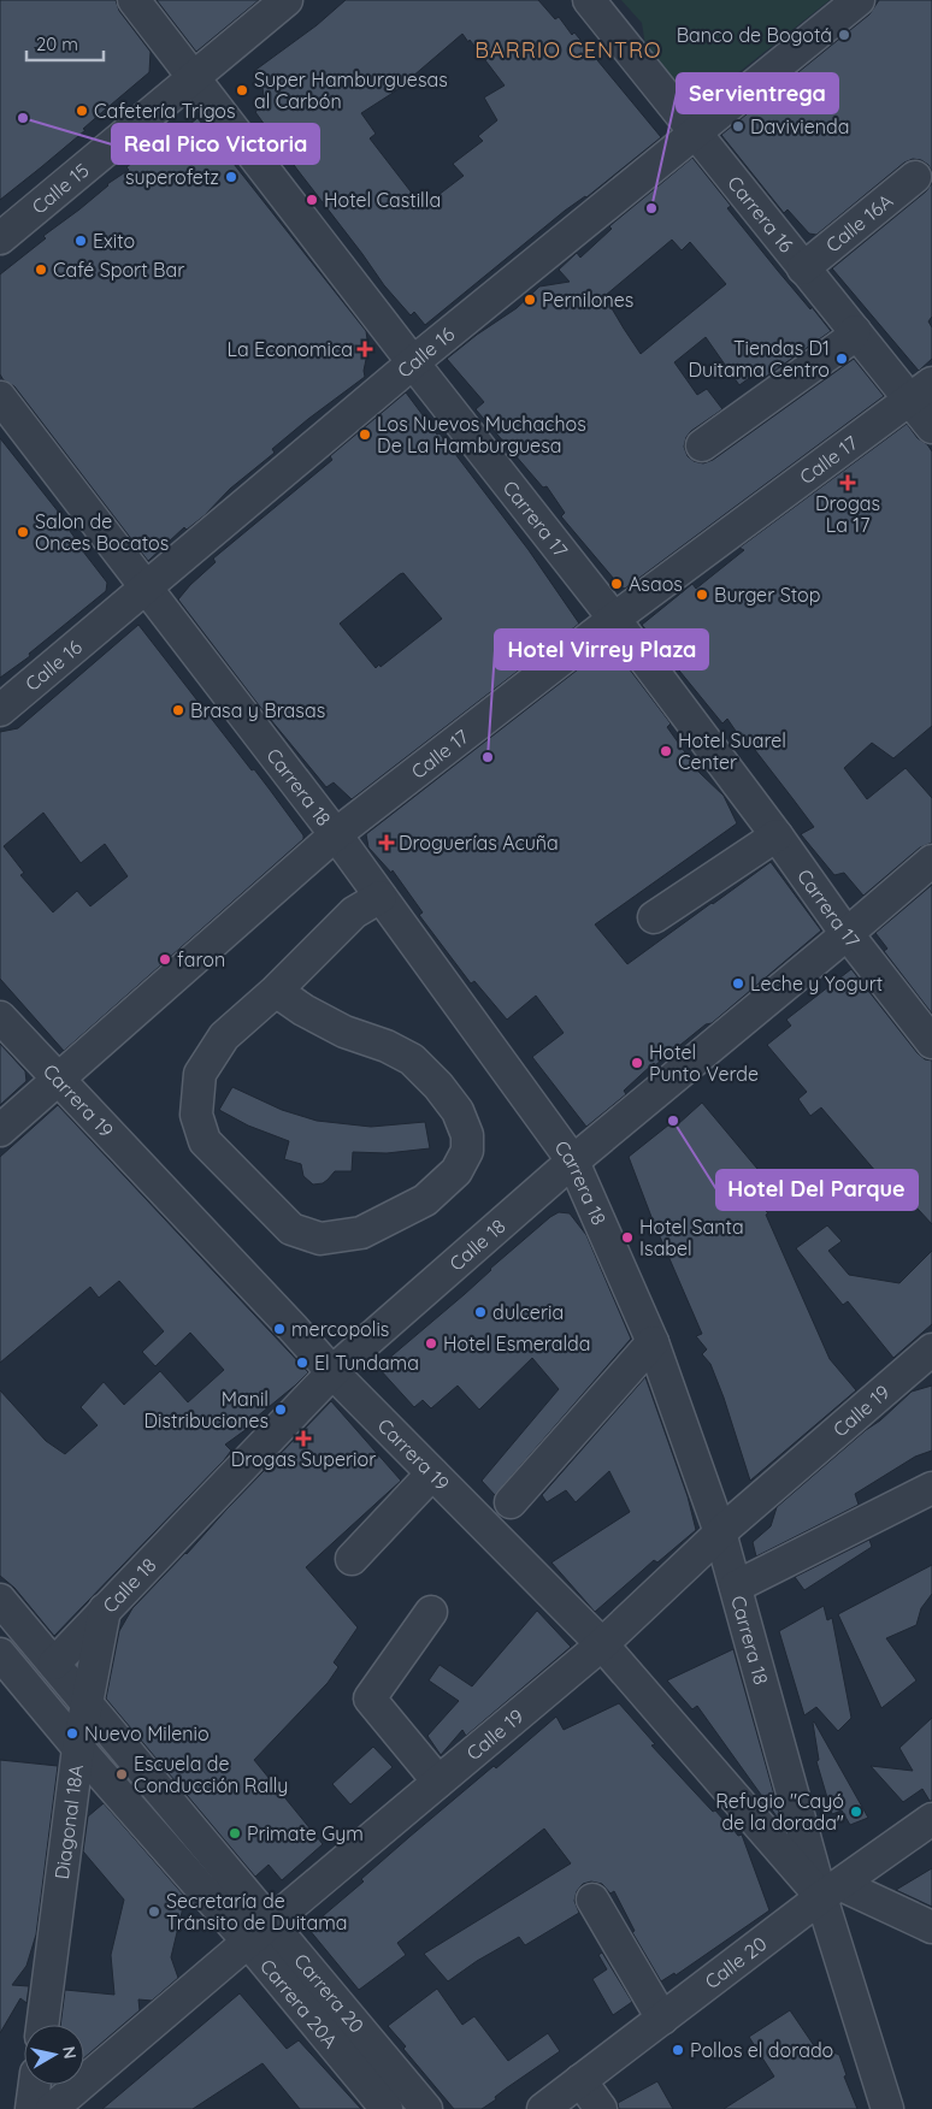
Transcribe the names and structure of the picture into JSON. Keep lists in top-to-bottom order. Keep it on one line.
{"streets":{"street":["Calle 15","Carrera 16","Calle 16A","Calle 16","Calle 17","Carrera 17","Carrera 18","Carrera 19","Calle 18","Calle 19","Diagonal 18A","Calle 20","Carrera 20","Carrera 20A"]},"crossings":[["Calle 15","Carrera 17"],["Carrera 16","Calle 16A"],["Carrera 16","Calle 16"],["Carrera 16","Calle 17"],["Calle 16","Carrera 17"],["Calle 16","Carrera 18"],["Calle 17","Carrera 17"],["Calle 17","Carrera 18"],["Calle 17","Carrera 19"],["Carrera 17","Calle 18"],["Carrera 18","Carrera 19"],["Carrera 18","Calle 18"],["Carrera 18","Calle 19"],["Carrera 18","Calle 20"],["Carrera 19","Calle 18"],["Carrera 19","Calle 19"],["Carrera 19","Calle 20"],["Calle 18","Diagonal 18A"],["Calle 18","Carrera 20"],["Calle 19","Carrera 20"],["Calle 19","Carrera 20A"],["Diagonal 18A","Carrera 20"],["Diagonal 18A","Carrera 20A"],["Carrera 20","Carrera 20A"]],"districts":["BARRIO CENTRO"],"places":{"other":["Banco de Bogotá","Super Hamburguesas al Carbón","Cafetería Trigos","Real Pico Victoria","Davivienda","superofetz","Hotel Castilla","Servientrega","Exito","Café Sport Bar","Pernilones","Tiendas D1 Duitama Centro","Los Nuevos Muchachos De La Hamburguesa","Salon de Onces Bocatos","Asaos","Burger Stop","Brasa y Brasas","Hotel Suarel Center","Hotel Virrey Plaza","faron","Leche y Yogurt","Hotel Punto Verde","Hotel Del Parque","Hotel Santa Isabel","dulceria","mercopolis","Hotel Esmeralda","El Tundama","Manil Distribuciones","Nuevo Milenio","Escuela de Conducción Rally","Refugio \"Cayó de la dorada\"","Primate Gym","Secretaría de Tránsito de Duitama","Pollos el dorado"],"health":["La Economica","Drogas La 17","Droguerías Acuña","Drogas Superior"]},"scale_bar":"20 m","north":"right"}
